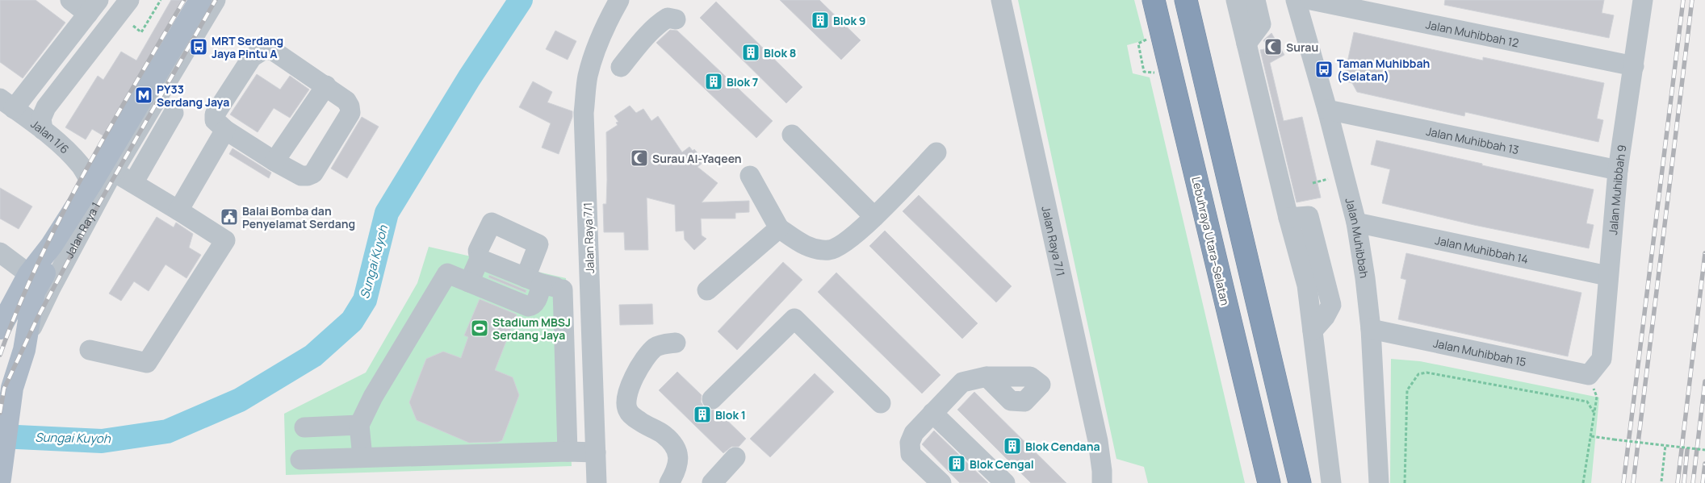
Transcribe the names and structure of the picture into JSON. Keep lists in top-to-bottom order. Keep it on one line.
{"streets":{"highway":["Lebuhraya Utara–Selatan"],"main road":["Jalan Raya 1"],"street":["Jalan Muhibbah 12","Jalan 1/6","Jalan Muhibbah 13","Jalan Muhibbah 9","Jalan Raya 7/1","Jalan Muhibbah","Jalan Muhibbah 14","Jalan Muhibbah 15"]},"crossings":[["Jalan Muhibbah 12","Jalan Muhibbah 9"],["Jalan 1/6","Jalan Raya 1"],["Jalan Muhibbah 13","Jalan Muhibbah 9"],["Jalan Muhibbah 13","Jalan Muhibbah"],["Jalan Muhibbah 9","Jalan Muhibbah 14"],["Jalan Muhibbah 9","Jalan Muhibbah 15"],["Jalan Muhibbah","Jalan Muhibbah 14"],["Jalan Muhibbah","Jalan Muhibbah 15"]],"water":["Sungai Kuyoh"],"places":{"building":["Blok 9","Blok 8","Blok 7","Blok 1","Blok Cendana","Blok Cengal"],"bus stop":["MRT Serdang Jaya Pintu A","Taman Muhibbah (Selatan)"],"mosque":["Surau","Surau Al-Yaqeen"],"metro station":["PY33 Serdang Jaya"],"public building":["Balai Bomba dan Penyelamat Serdang"],"sports":["Stadium MBSJ Serdang Jaya"]}}
